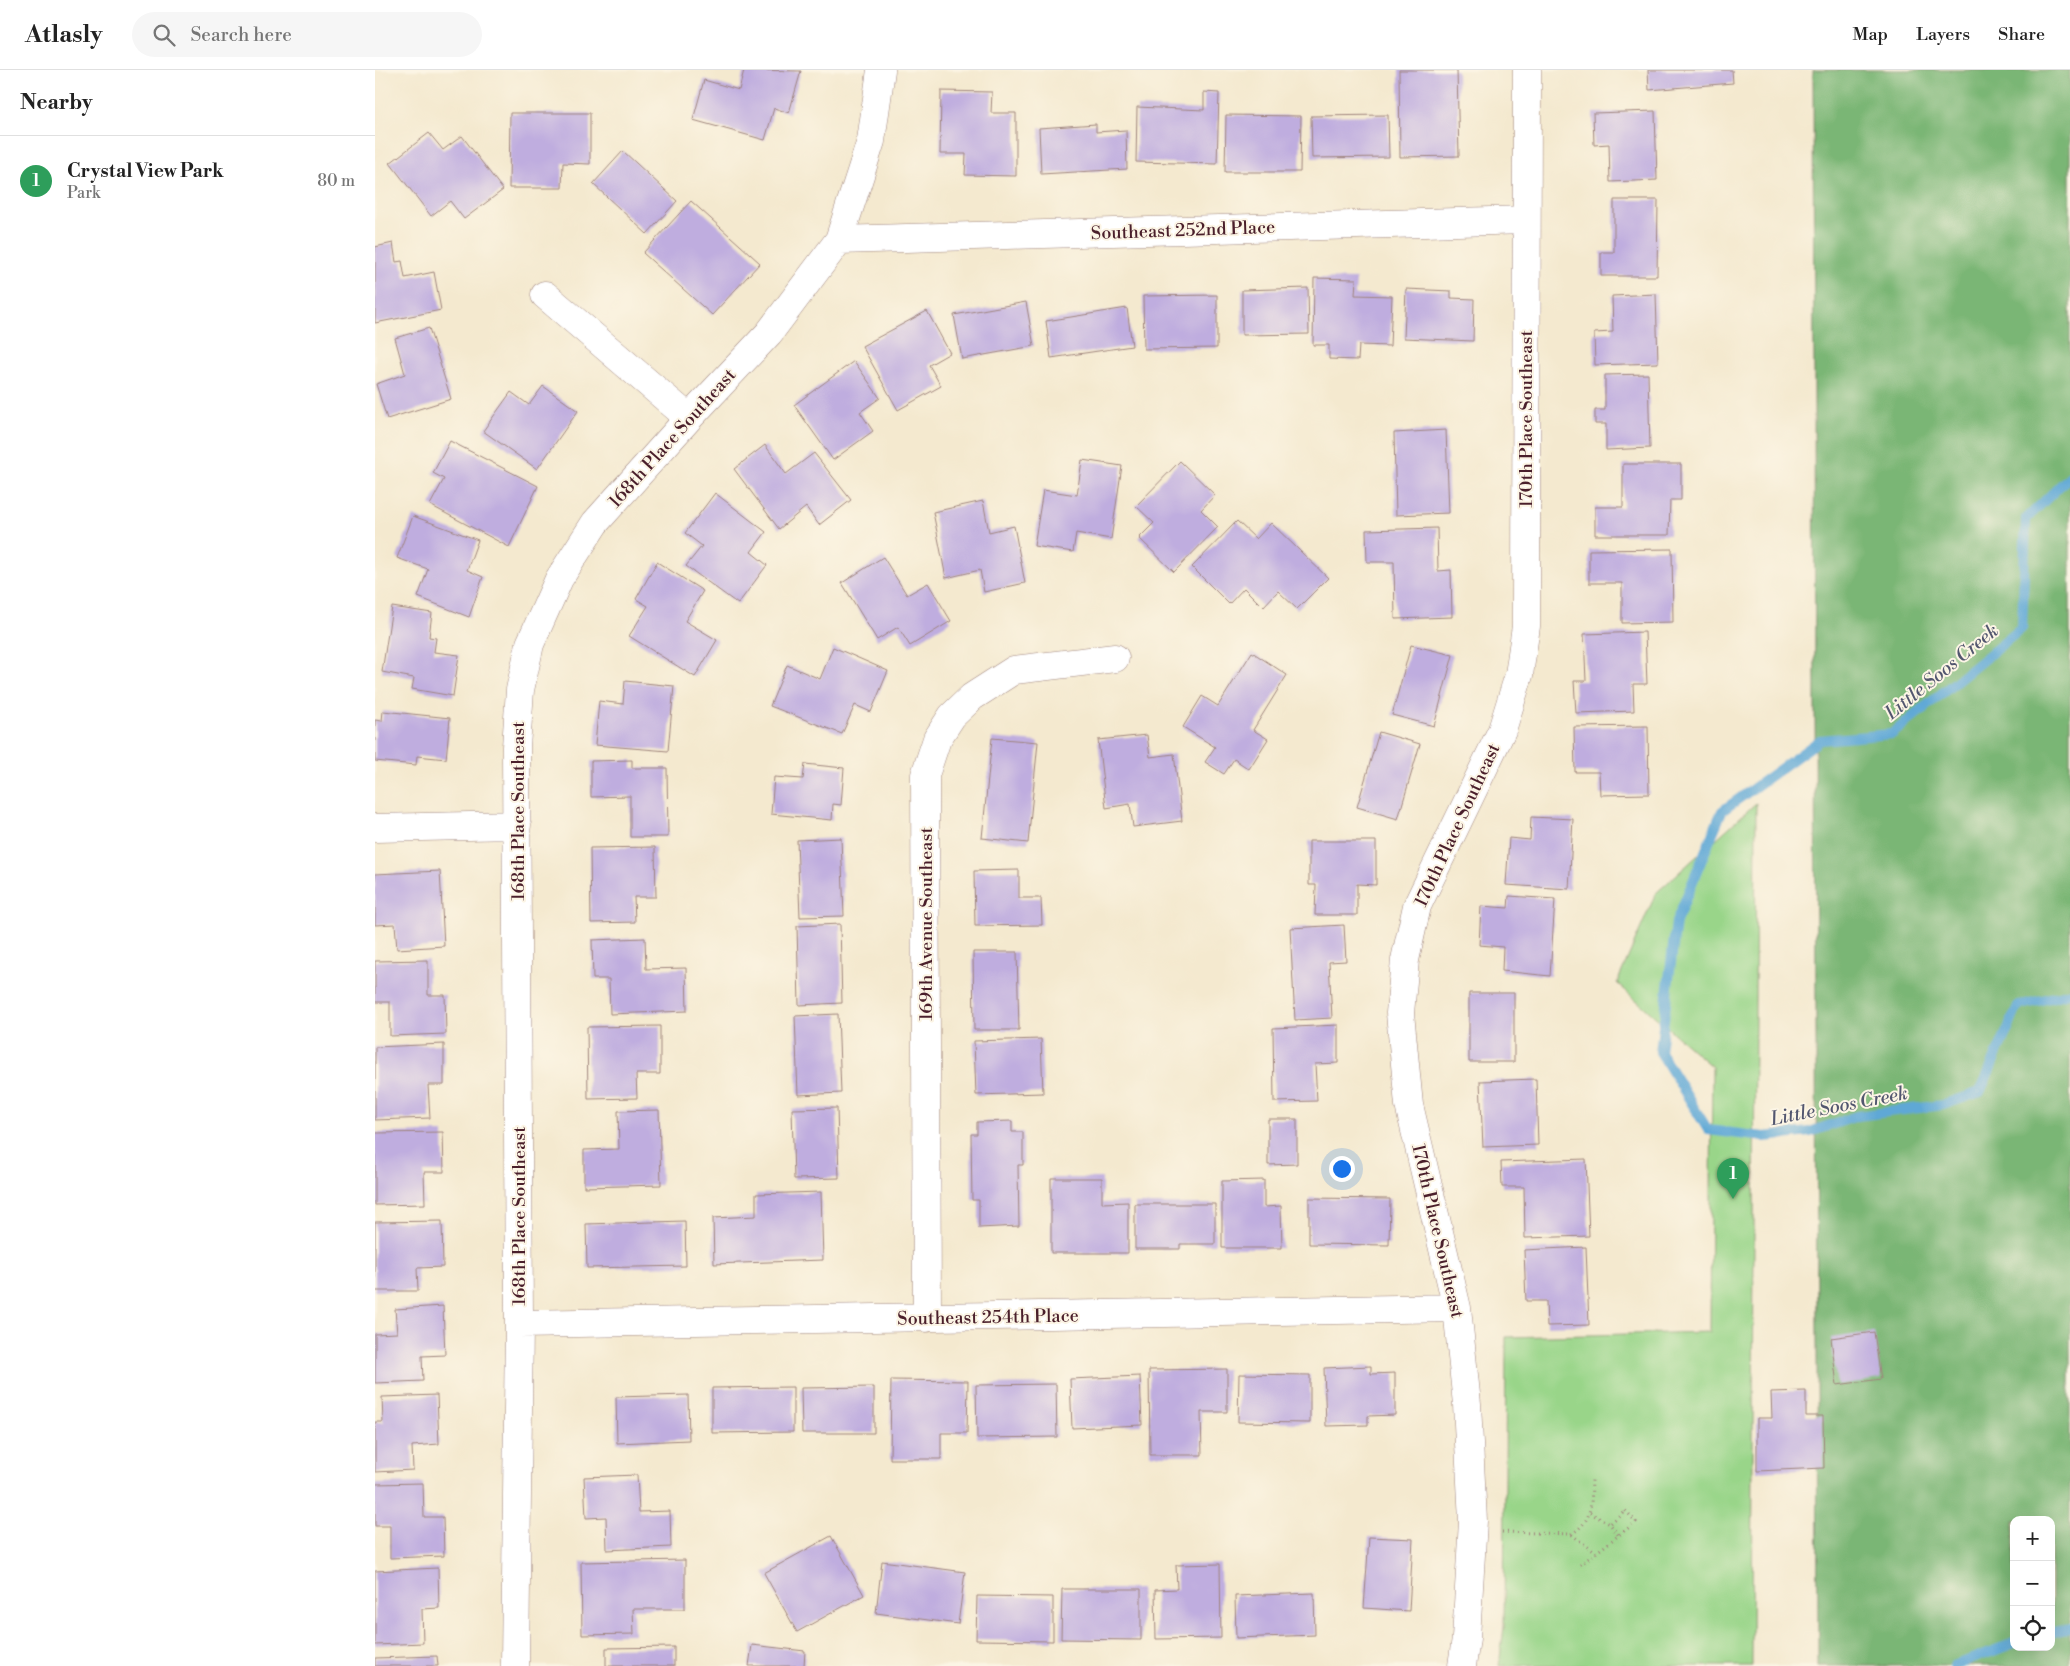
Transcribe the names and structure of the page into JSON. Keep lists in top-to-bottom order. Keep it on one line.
{"streets":{"street":["Southeast 252nd Place","170th Place Southeast","168th Place Southeast","169th Avenue Southeast","Southeast 254th Place"]},"crossings":[["Southeast 252nd Place","170th Place Southeast"],["Southeast 252nd Place","168th Place Southeast"],["170th Place Southeast","Southeast 254th Place"],["168th Place Southeast","Southeast 254th Place"],["169th Avenue Southeast","Southeast 254th Place"]],"water":["Little Soos Creek"],"page":{"header":"Atlasly","search":"Search here","nav":["Map","Layers","Share"],"heading":"Nearby","list":[{"mark":"1","name":"Crystal View Park","note":"Park","value":"80 m"}],"pins":"1","map_buttons":["+","−"]}}
